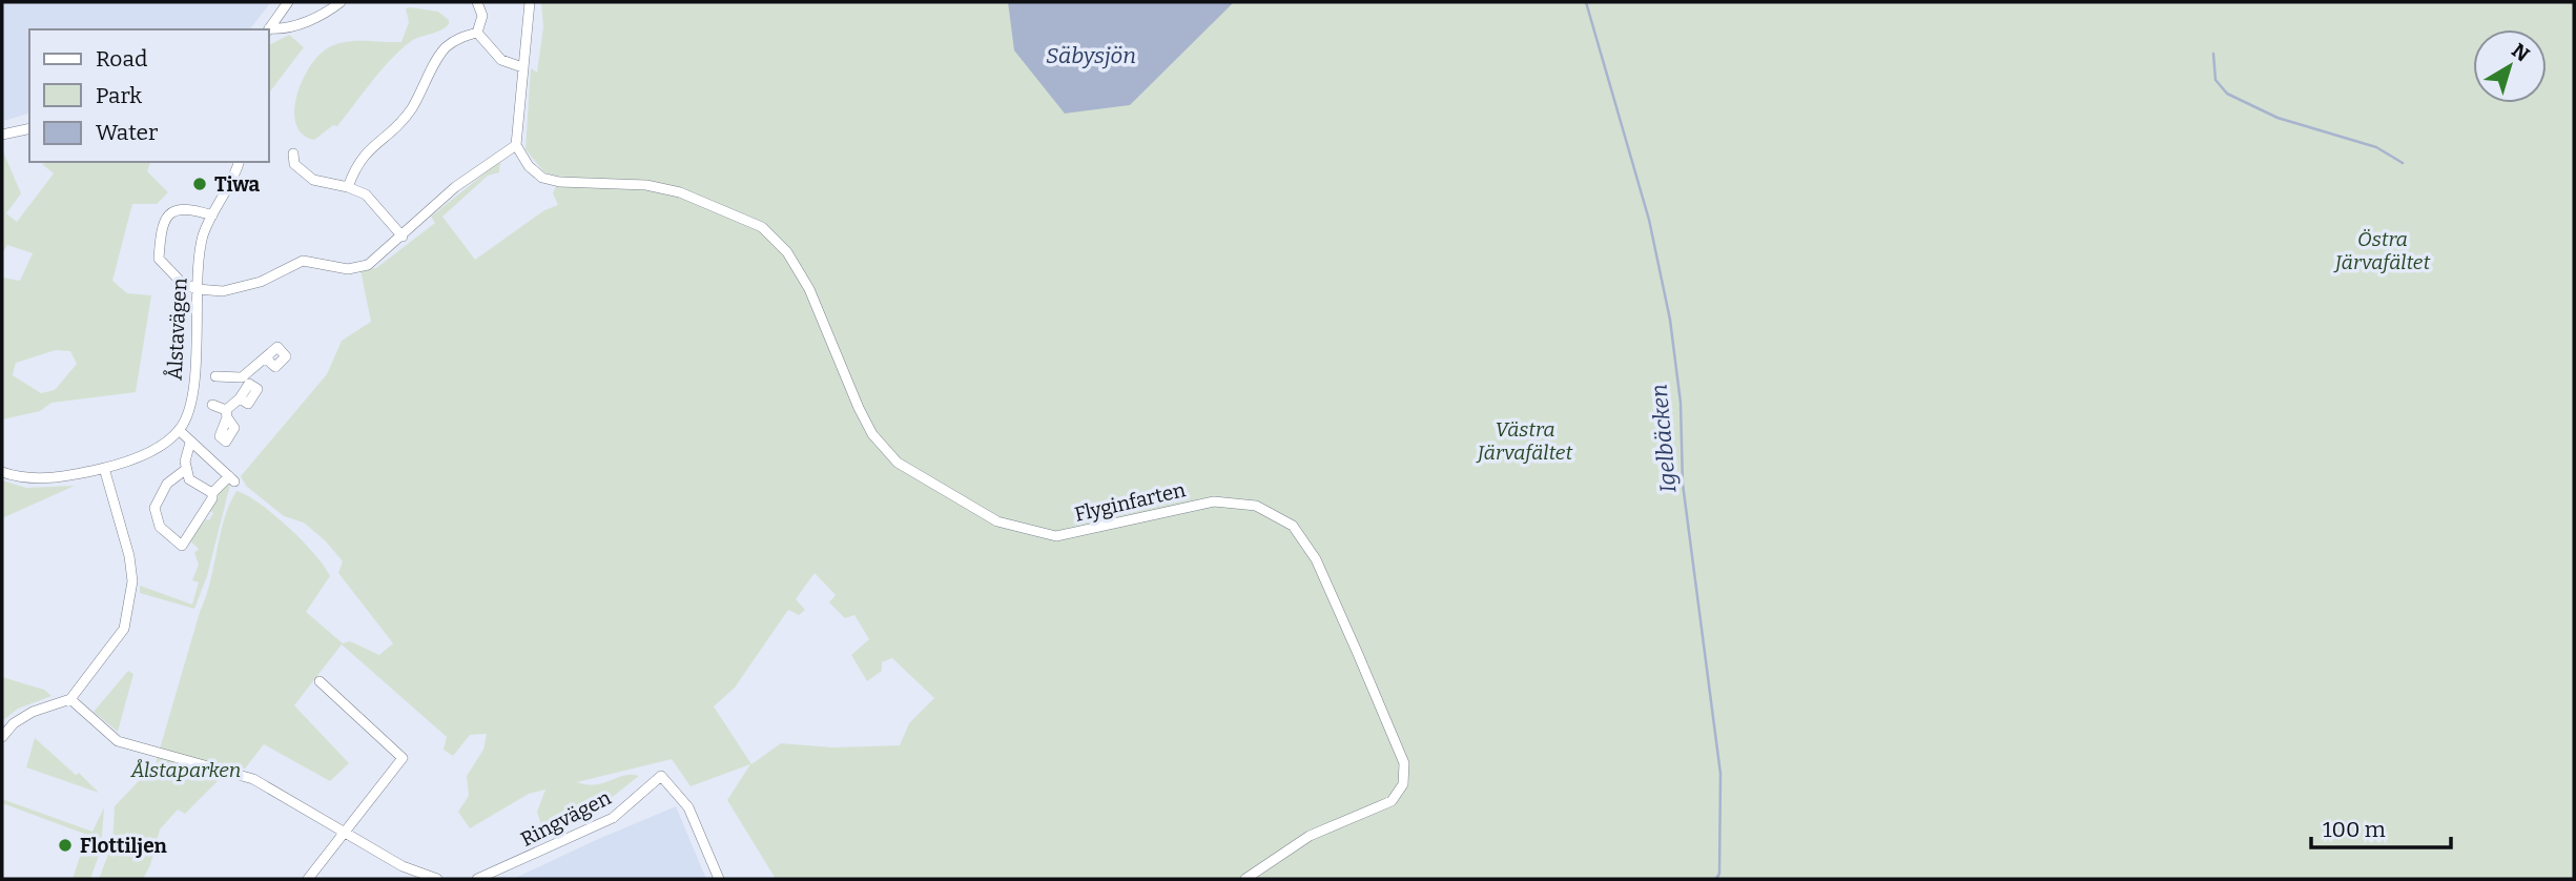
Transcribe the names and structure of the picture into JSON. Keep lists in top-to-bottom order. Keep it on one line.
{"streets":{"street":["Ålstavägen","Flyginfarten","Ringvägen"]},"water":["Säbysjön","Igelbäcken"],"parks":["Östra Järvafältet","Västra Järvafältet","Ålstaparken"],"places":["Tiwa","Flottiljen"],"legend":["Road","Park","Water"],"scale_bar":"100 m","north":"top right"}
